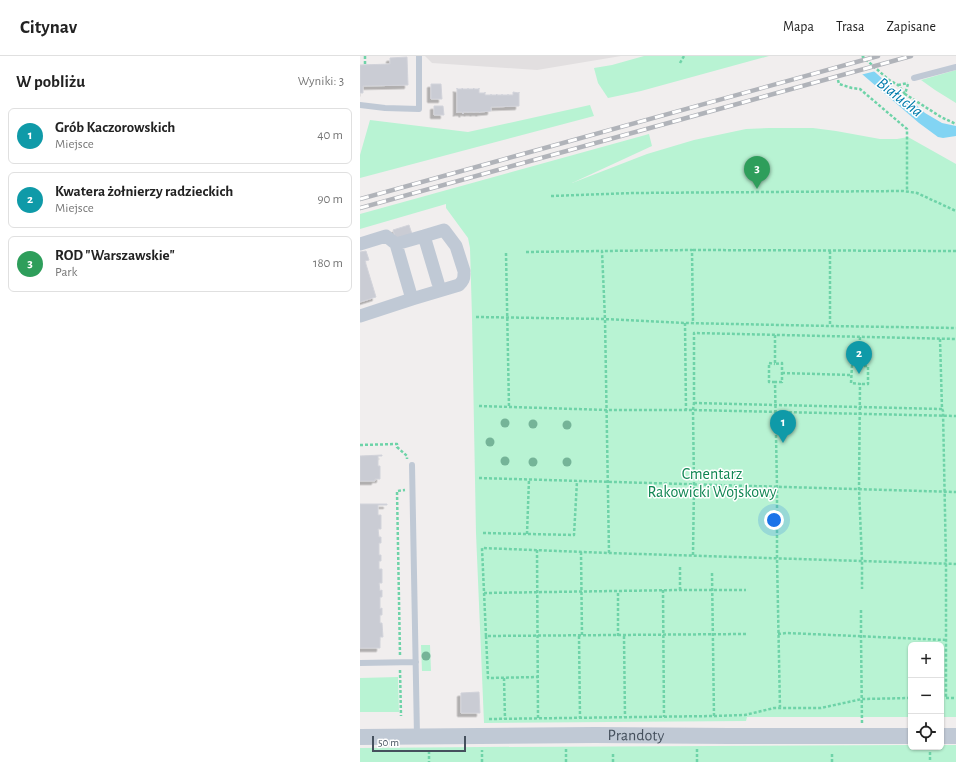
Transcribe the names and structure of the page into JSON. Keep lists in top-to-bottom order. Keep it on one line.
{"streets":{"street":["Prandoty"]},"water":["Białucha"],"parks":["Cmentarz Rakowicki Wojskowy"],"scale_bar":"50 m","page":{"header":"Citynav","nav":["Mapa","Trasa","Zapisane"],"heading":["W pobliżu","Wyniki: 3"],"list":[{"mark":"1","name":"Grób Kaczorowskich","note":"Miejsce","value":"40 m"},{"mark":"2","name":"Kwatera żołnierzy radzieckich","note":"Miejsce","value":"90 m"},{"mark":"3","name":"ROD \"Warszawskie\"","note":"Park","value":"180 m"}],"pins":["3","2","1"],"map_buttons":["+","−"],"scale":"50 m"}}
